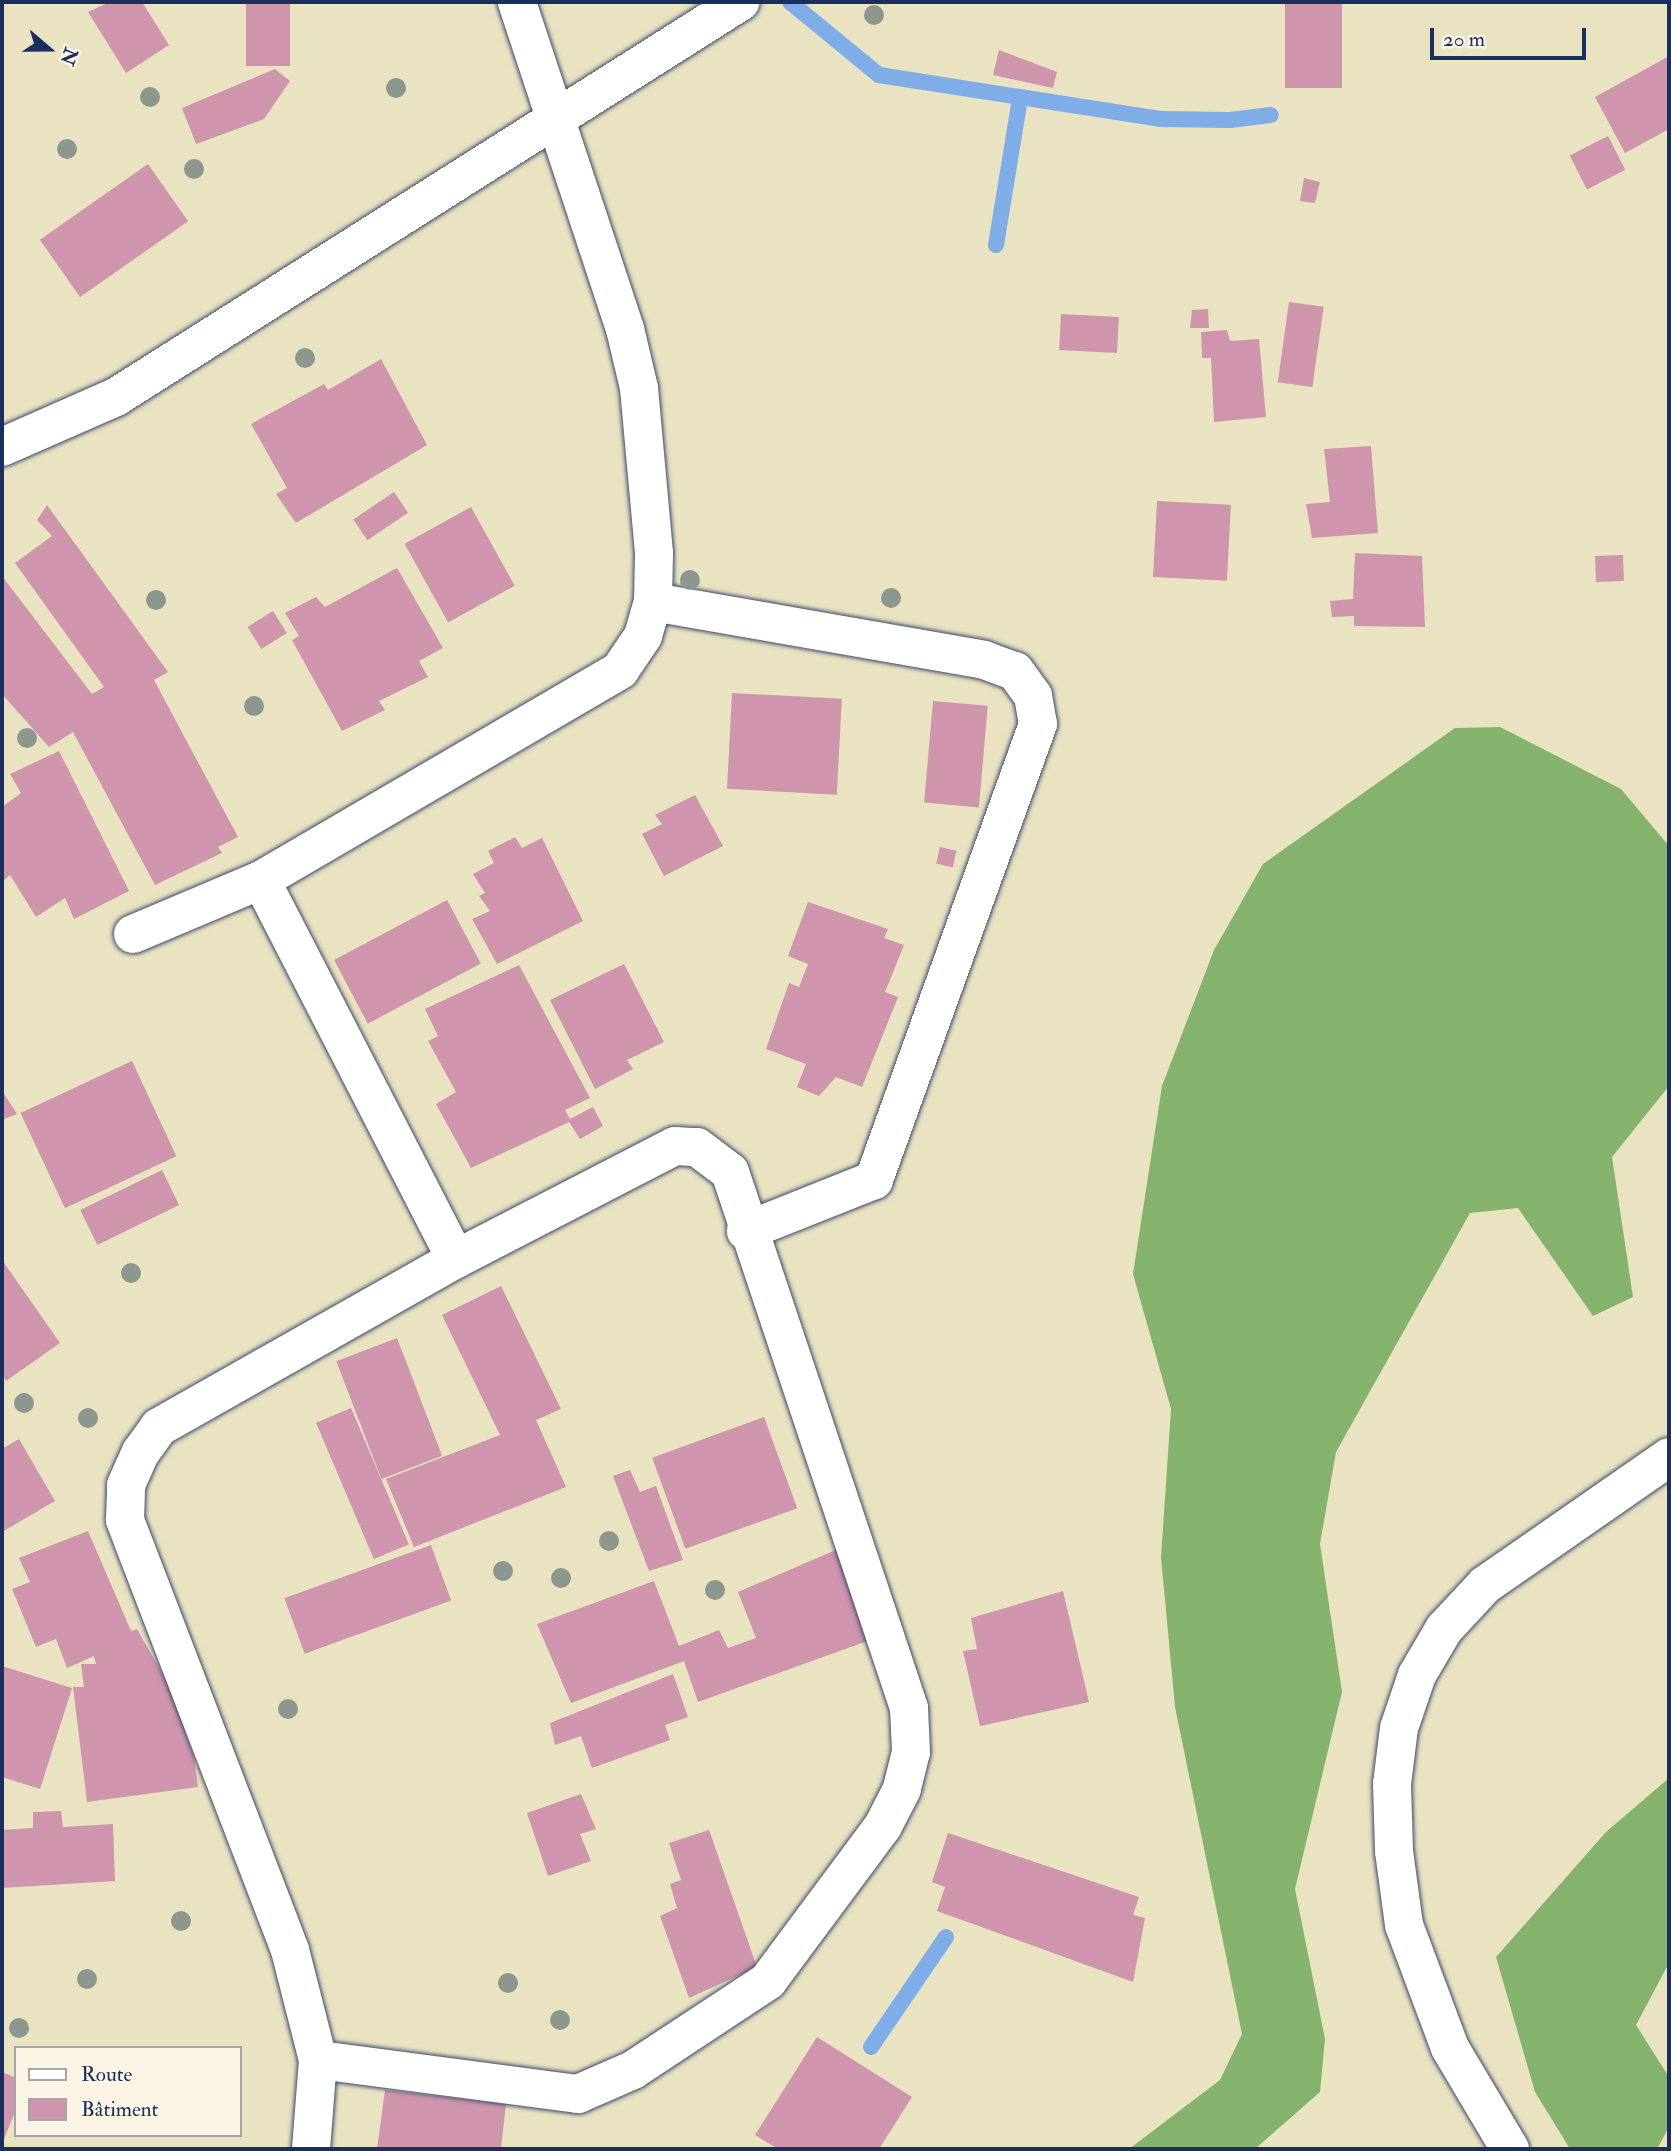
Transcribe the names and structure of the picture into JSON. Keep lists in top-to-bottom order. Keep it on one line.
{"legend":["Route","Bâtiment"],"scale_bar":"20 m","north":"right"}
